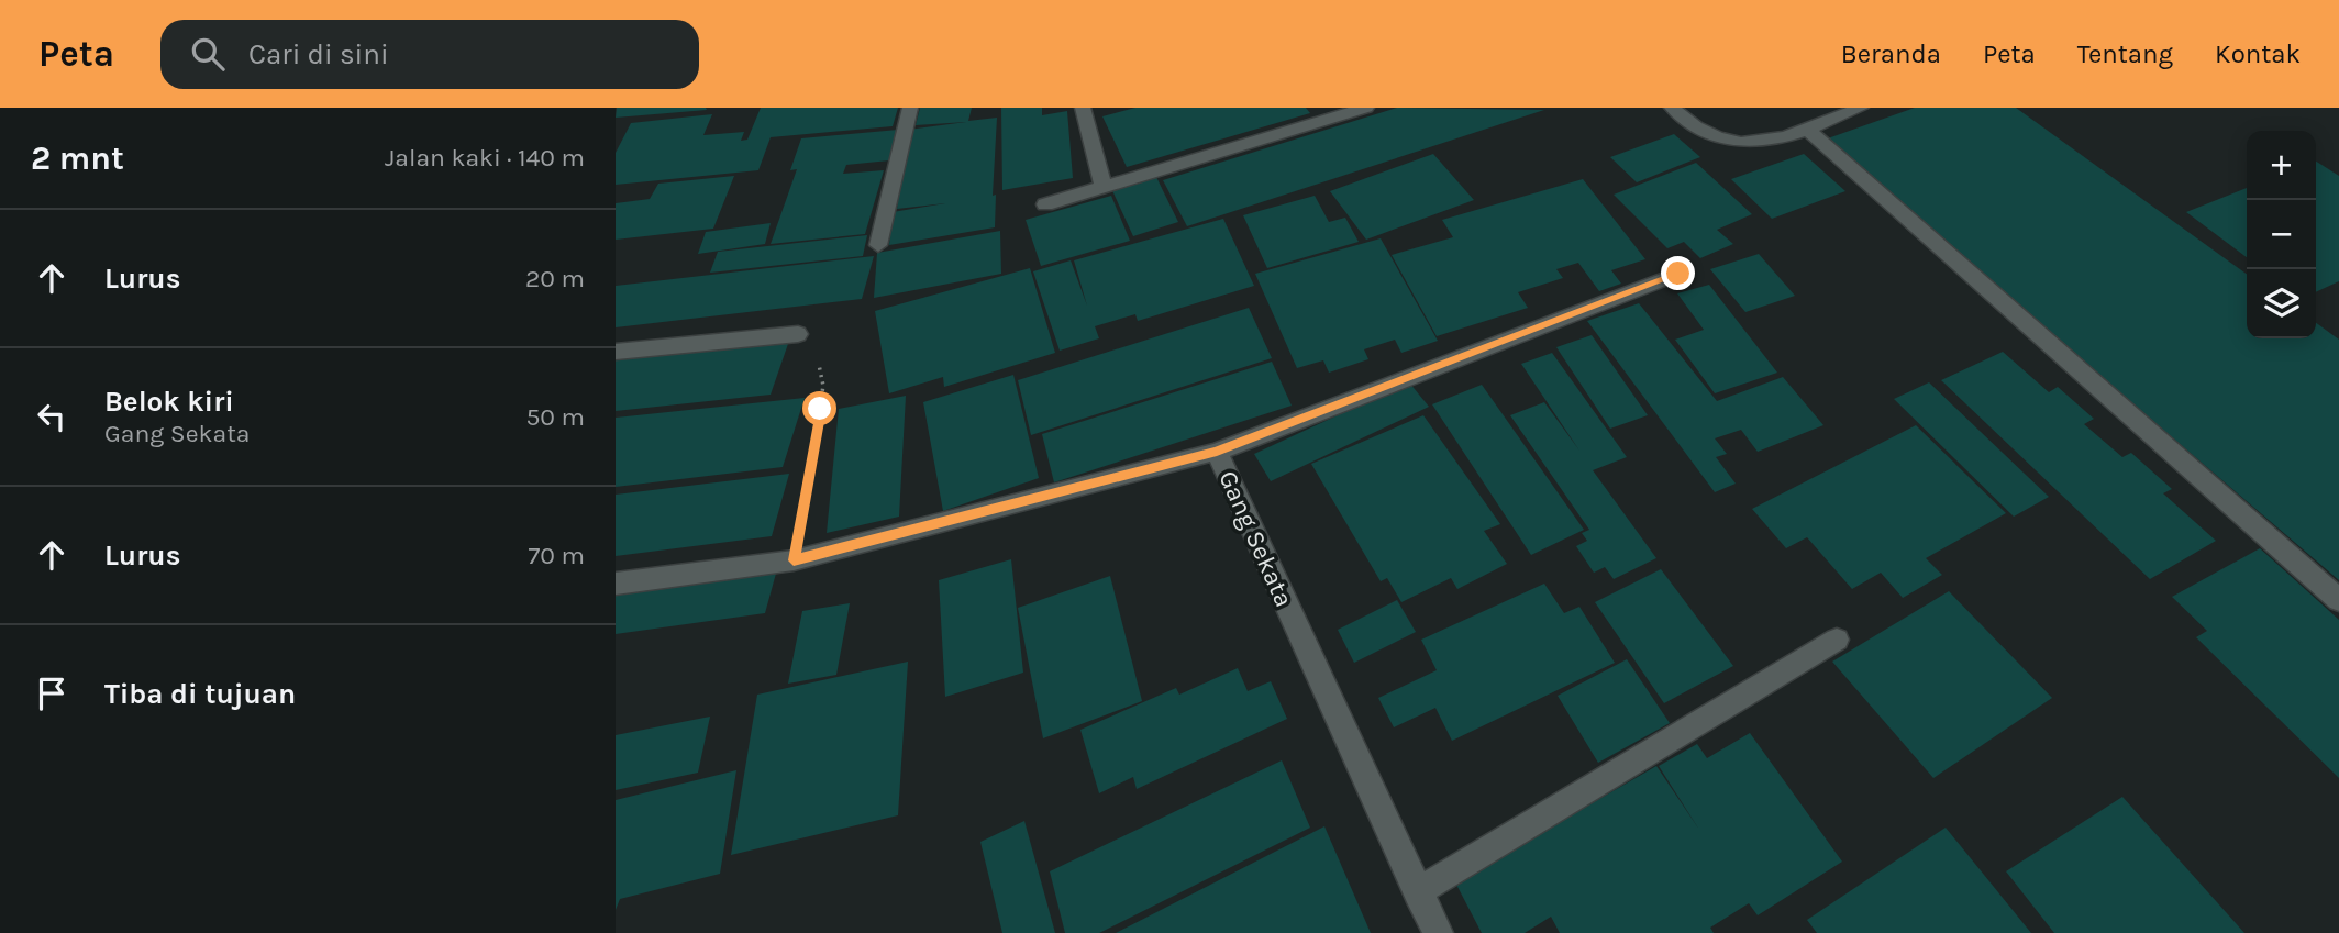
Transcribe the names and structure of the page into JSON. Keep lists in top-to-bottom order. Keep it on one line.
{"streets":{"street":["Gang Sekata"]},"page":{"header":"Peta","search":"Cari di sini","nav":["Beranda","Peta","Tentang","Kontak"],"heading":["2 mnt","Jalan kaki · 140 m"],"map_buttons":["+","−"],"list":[["Lurus","20 m"],["Belok kiri","Gang Sekata","50 m"],["Lurus","70 m"],"Tiba di tujuan"]}}
